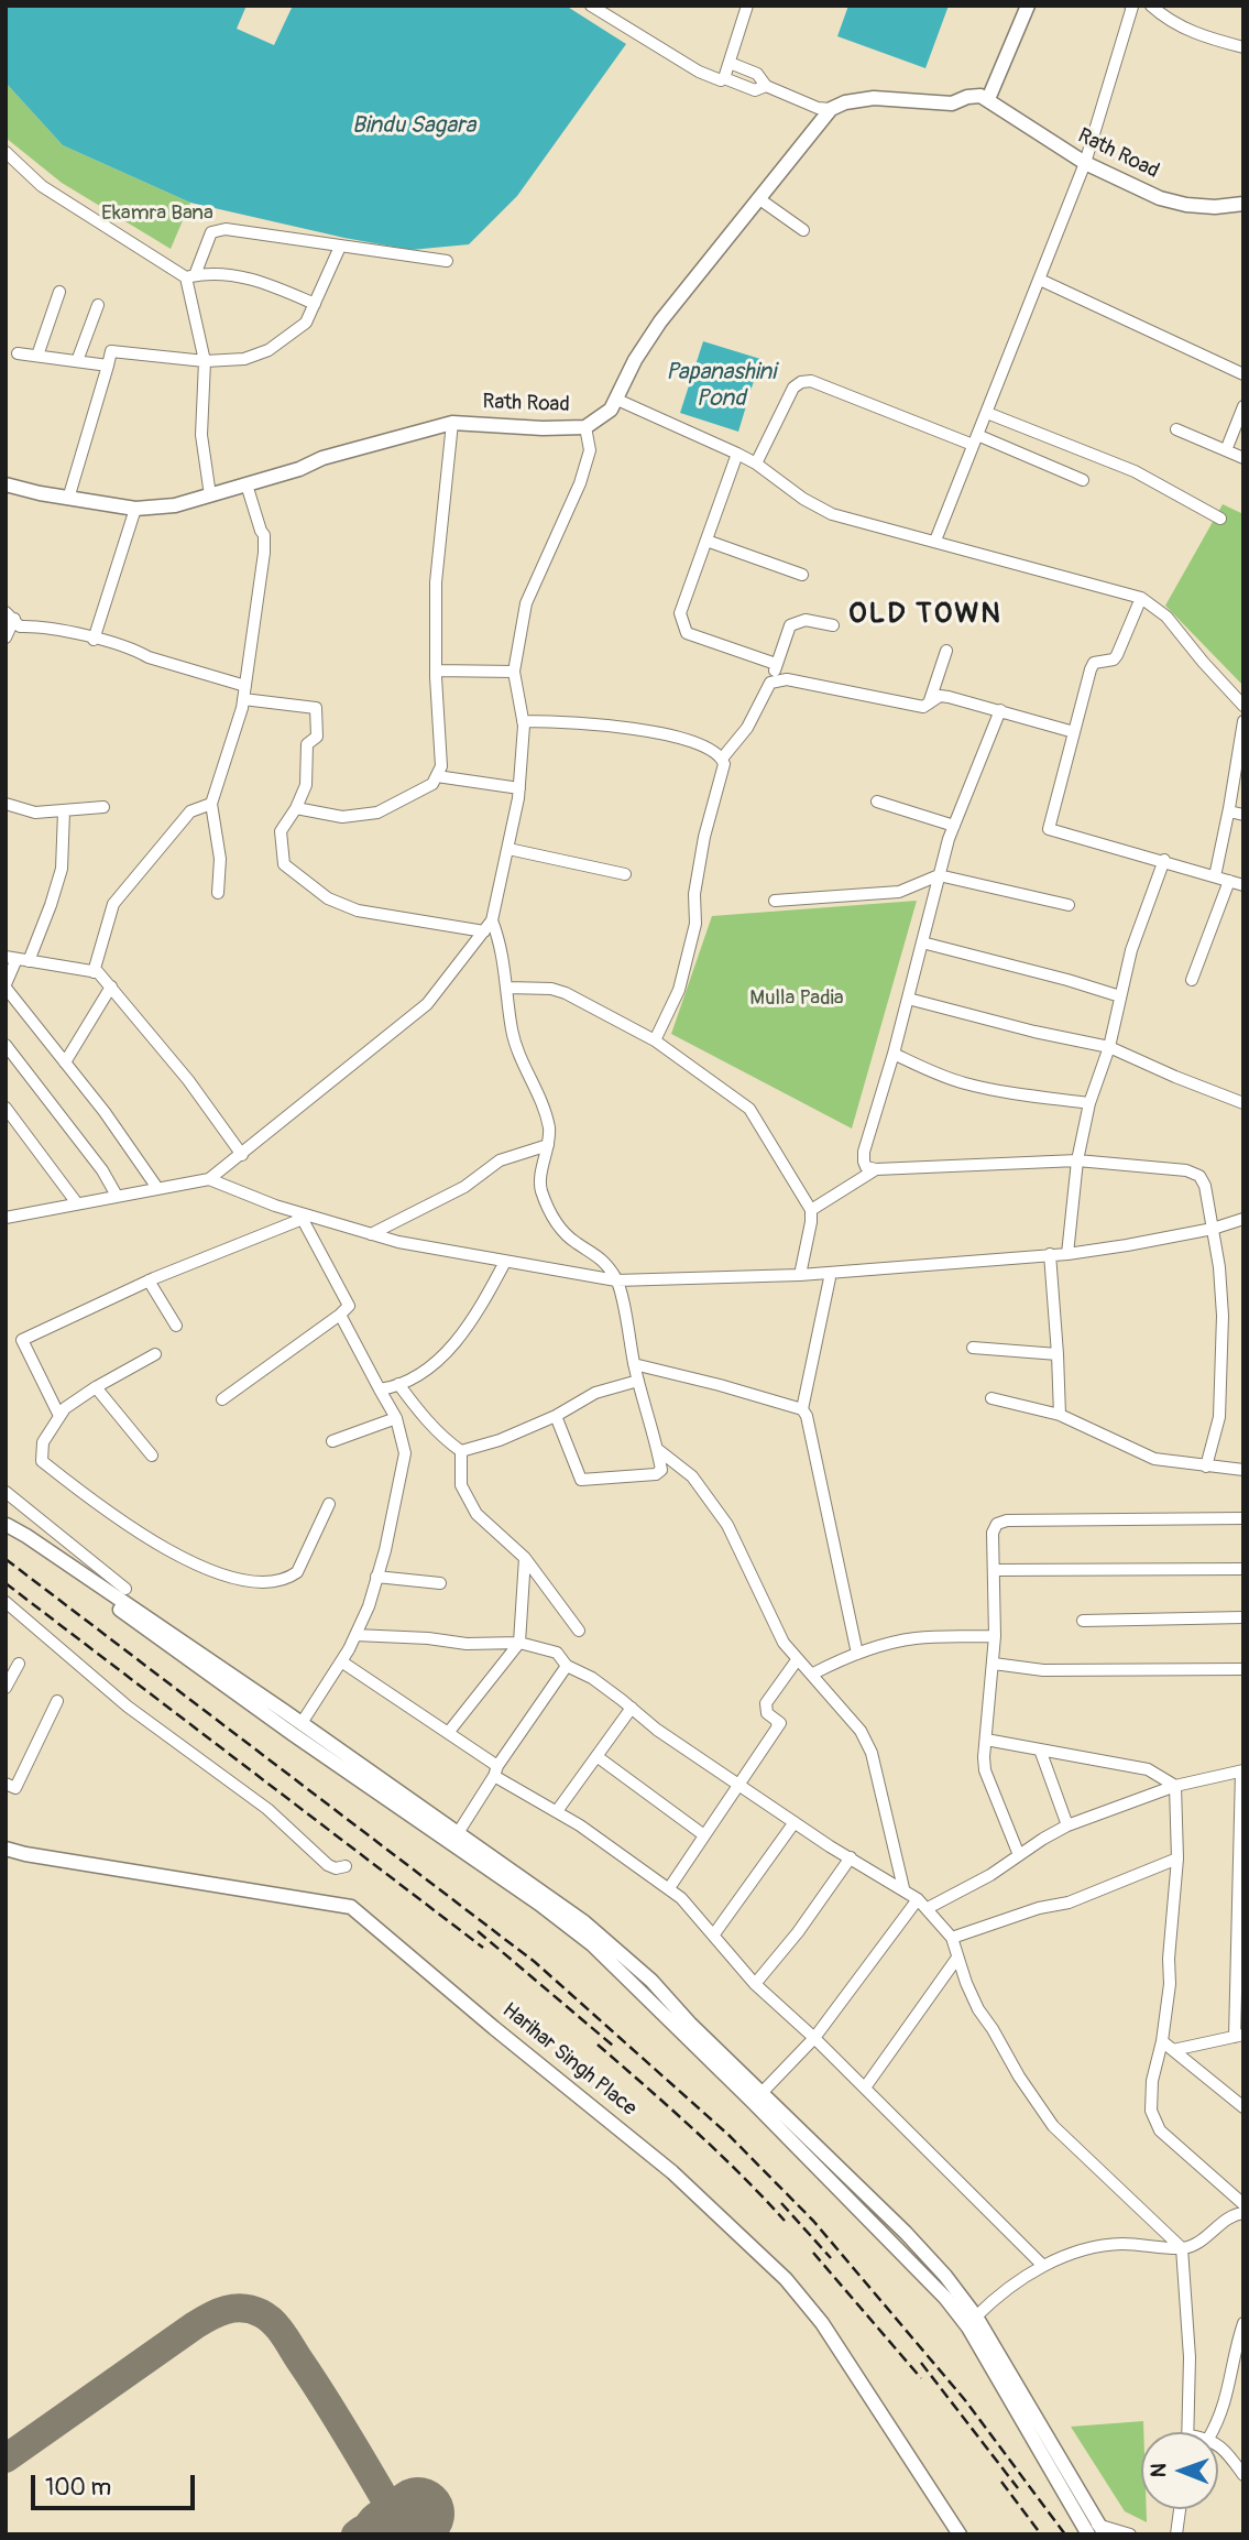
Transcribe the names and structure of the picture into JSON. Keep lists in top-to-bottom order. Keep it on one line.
{"streets":{"street":["Rath Road","Harihar Singh Place"]},"districts":["OLD TOWN"],"water":["Bindu Sagara","Papanashini Pond"],"parks":["Ekamra Bana","Mulla Padia"],"scale_bar":"100 m","north":"left"}
